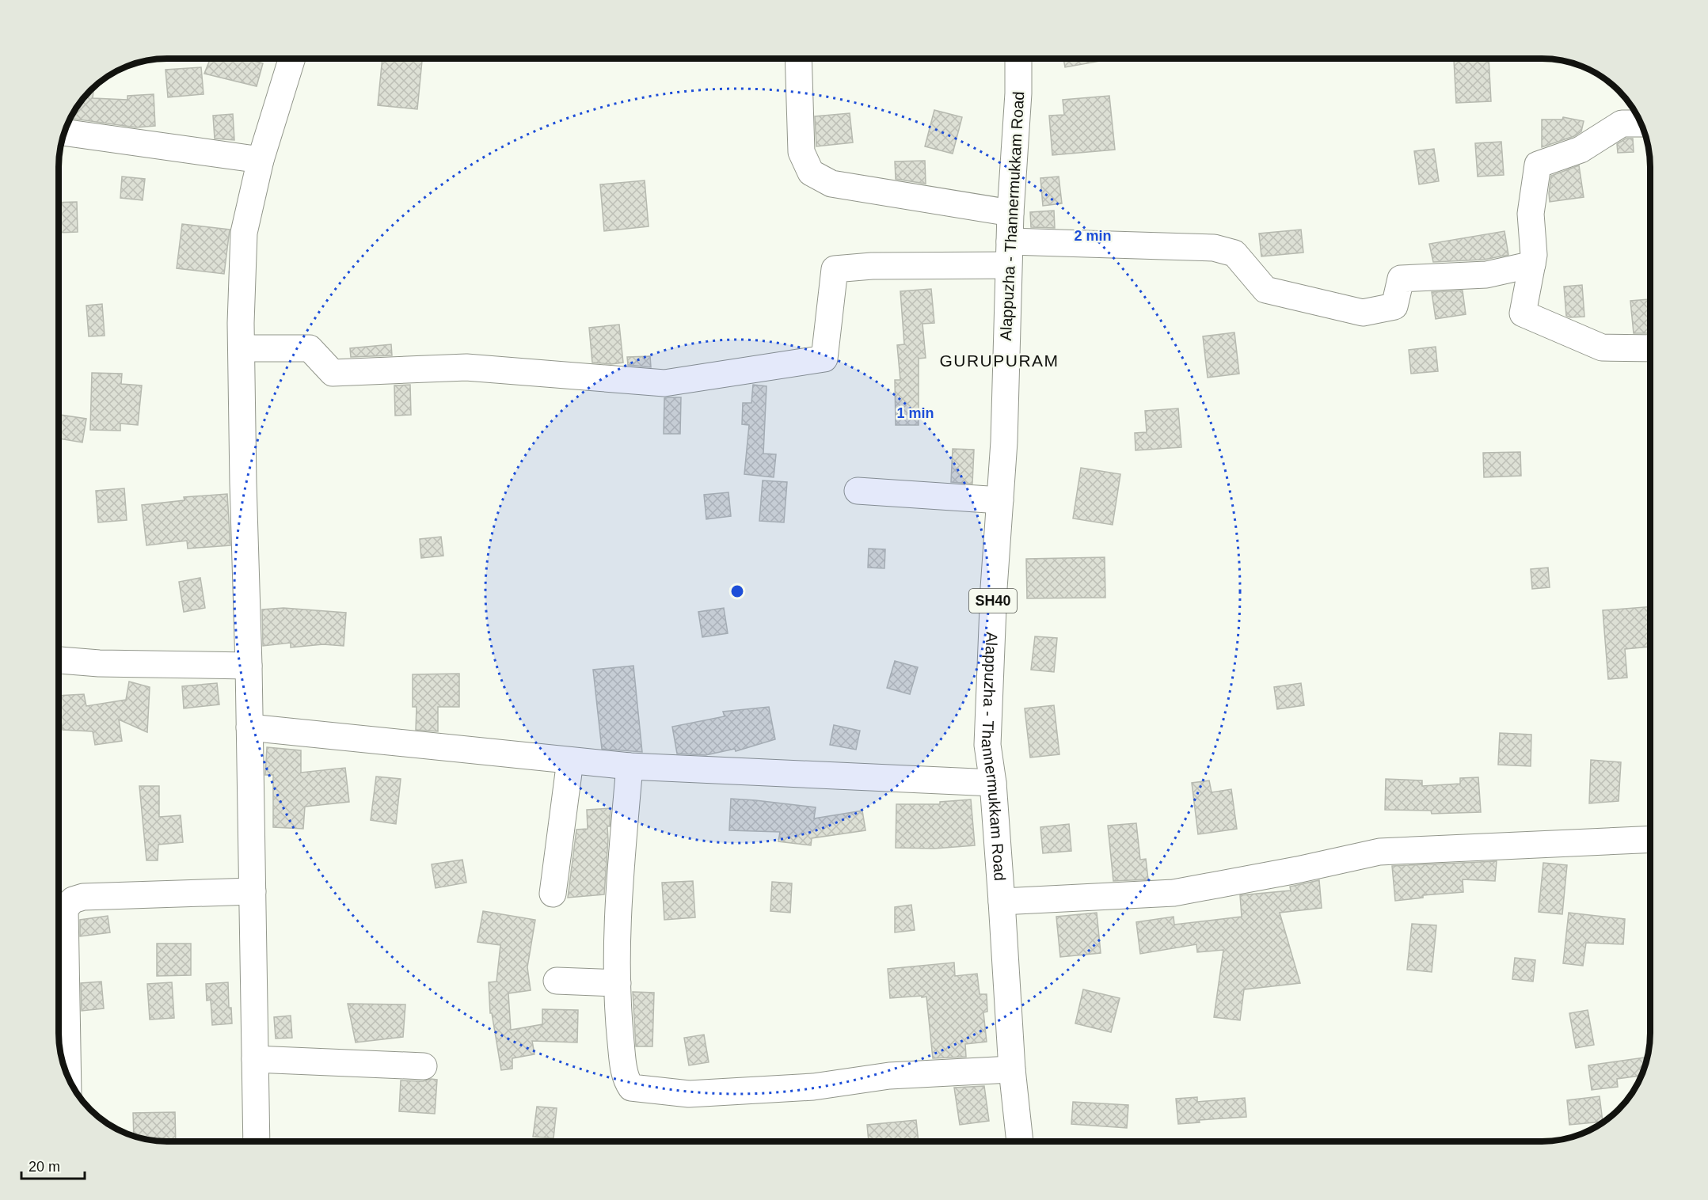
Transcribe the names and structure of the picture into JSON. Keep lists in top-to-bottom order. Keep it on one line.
{"streets":{"street":["Alappuzha - Thannermukkam Road","SH40"]},"districts":["GURUPURAM"],"scale_bar":"20 m","rings":["2 min","1 min"]}
